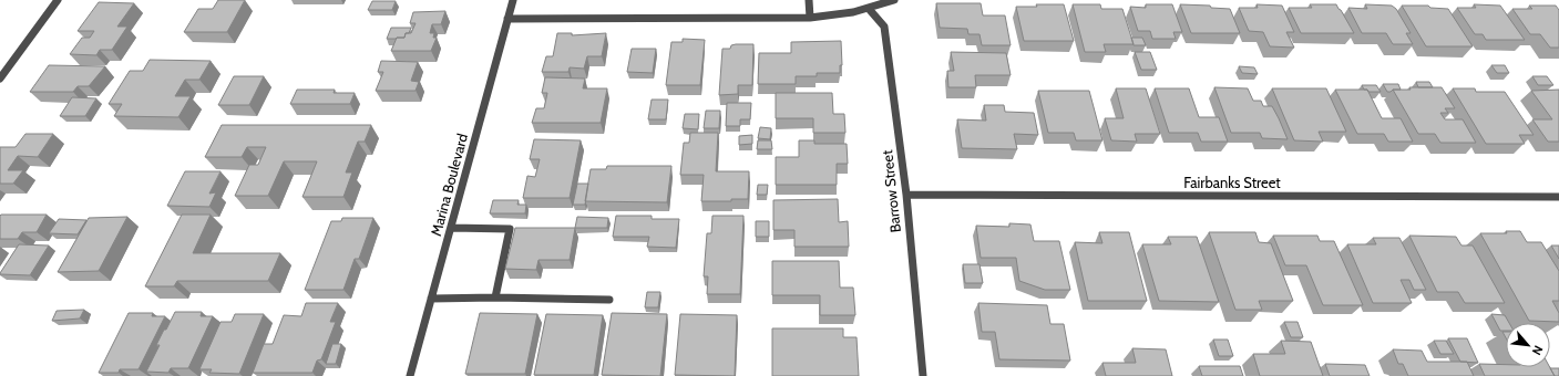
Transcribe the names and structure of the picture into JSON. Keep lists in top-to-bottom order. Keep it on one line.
{"streets":{"street":["Fairbanks Street","Marina Boulevard","Barrow Street"]},"crossings":[["Fairbanks Street","Barrow Street"]],"north":"bottom right"}
